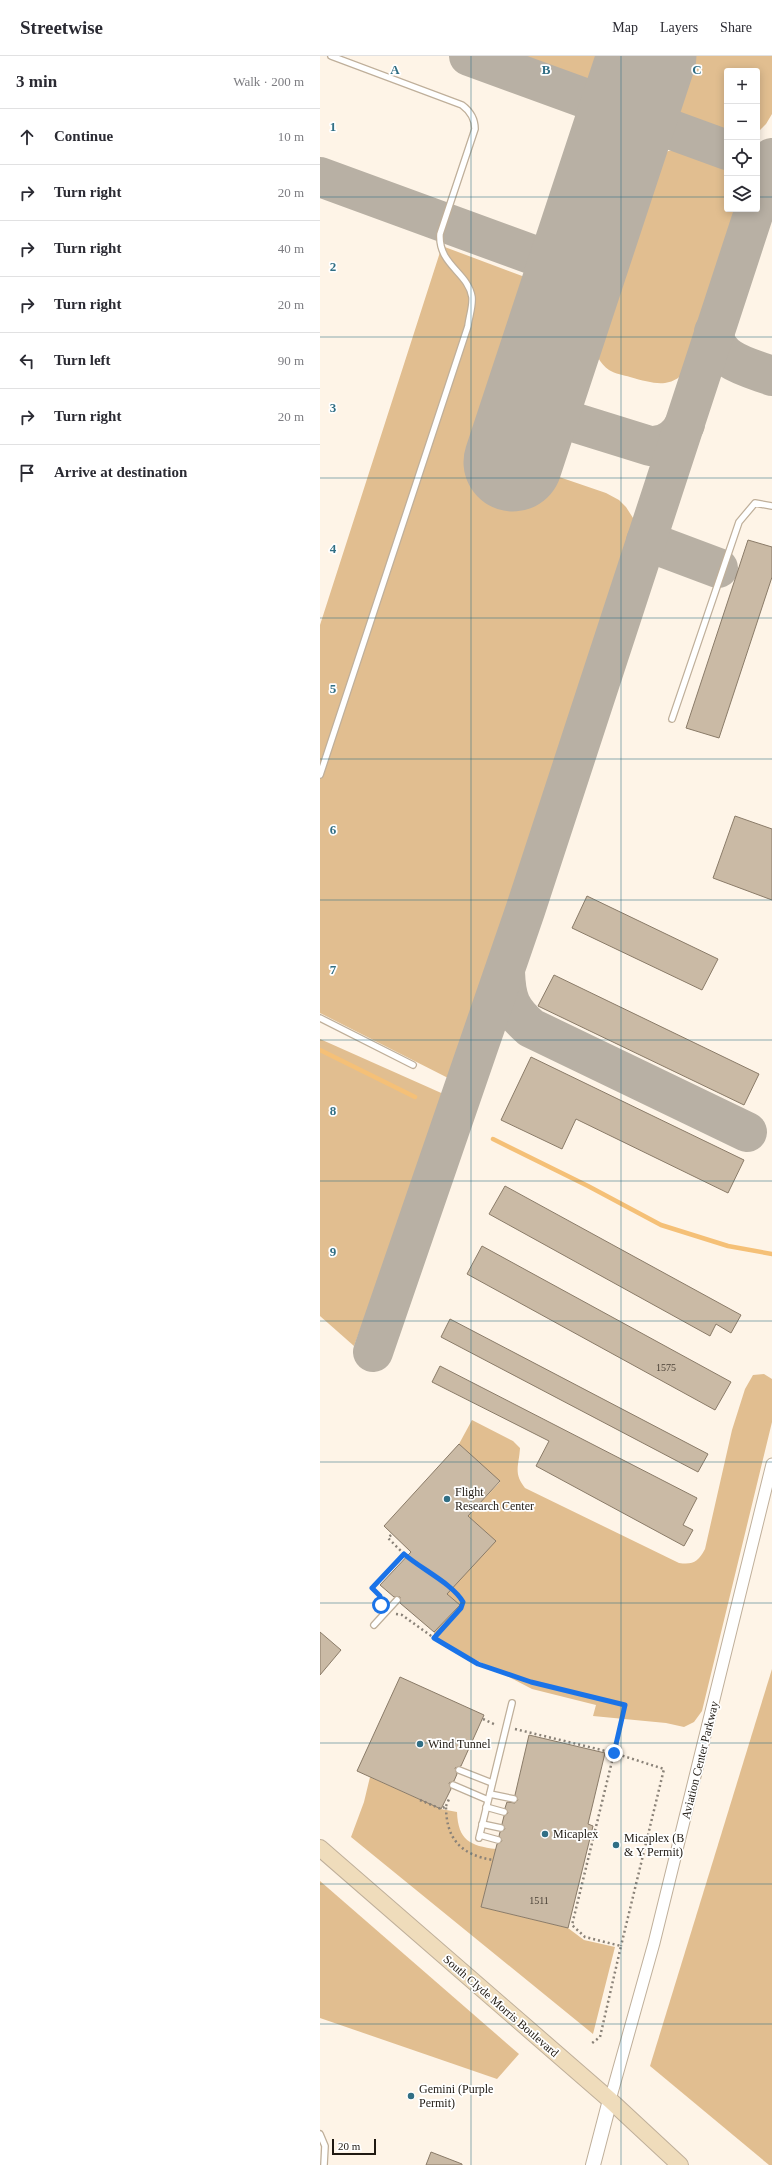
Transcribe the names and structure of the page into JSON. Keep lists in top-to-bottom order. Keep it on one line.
{"streets":{"main road":["South Clyde Morris Boulevard"],"street":["Aviation Center Parkway"]},"crossings":[["Aviation Center Parkway","South Clyde Morris Boulevard"]],"places":["Flight Research Center","Wind Tunnel","Micaplex","Micaplex (B & Y Permit)","Gemini (Purple Permit)"],"house_numbers":["1575","1511"],"scale_bar":"20 m","page":{"header":"Streetwise","nav":["Map","Layers","Share"],"heading":["3 min","Walk · 200 m"],"map_buttons":["+","−"],"list":[["Continue","10 m"],["Turn right","20 m"],["Turn right","40 m"],["Turn right","20 m"],["Turn left","90 m"],["Turn right","20 m"],"Arrive at destination"],"scale":"20 m"},"grid":{"columns":["A","B","C"],"rows":["1","2","3","4","5","6","7","8","9"]}}
